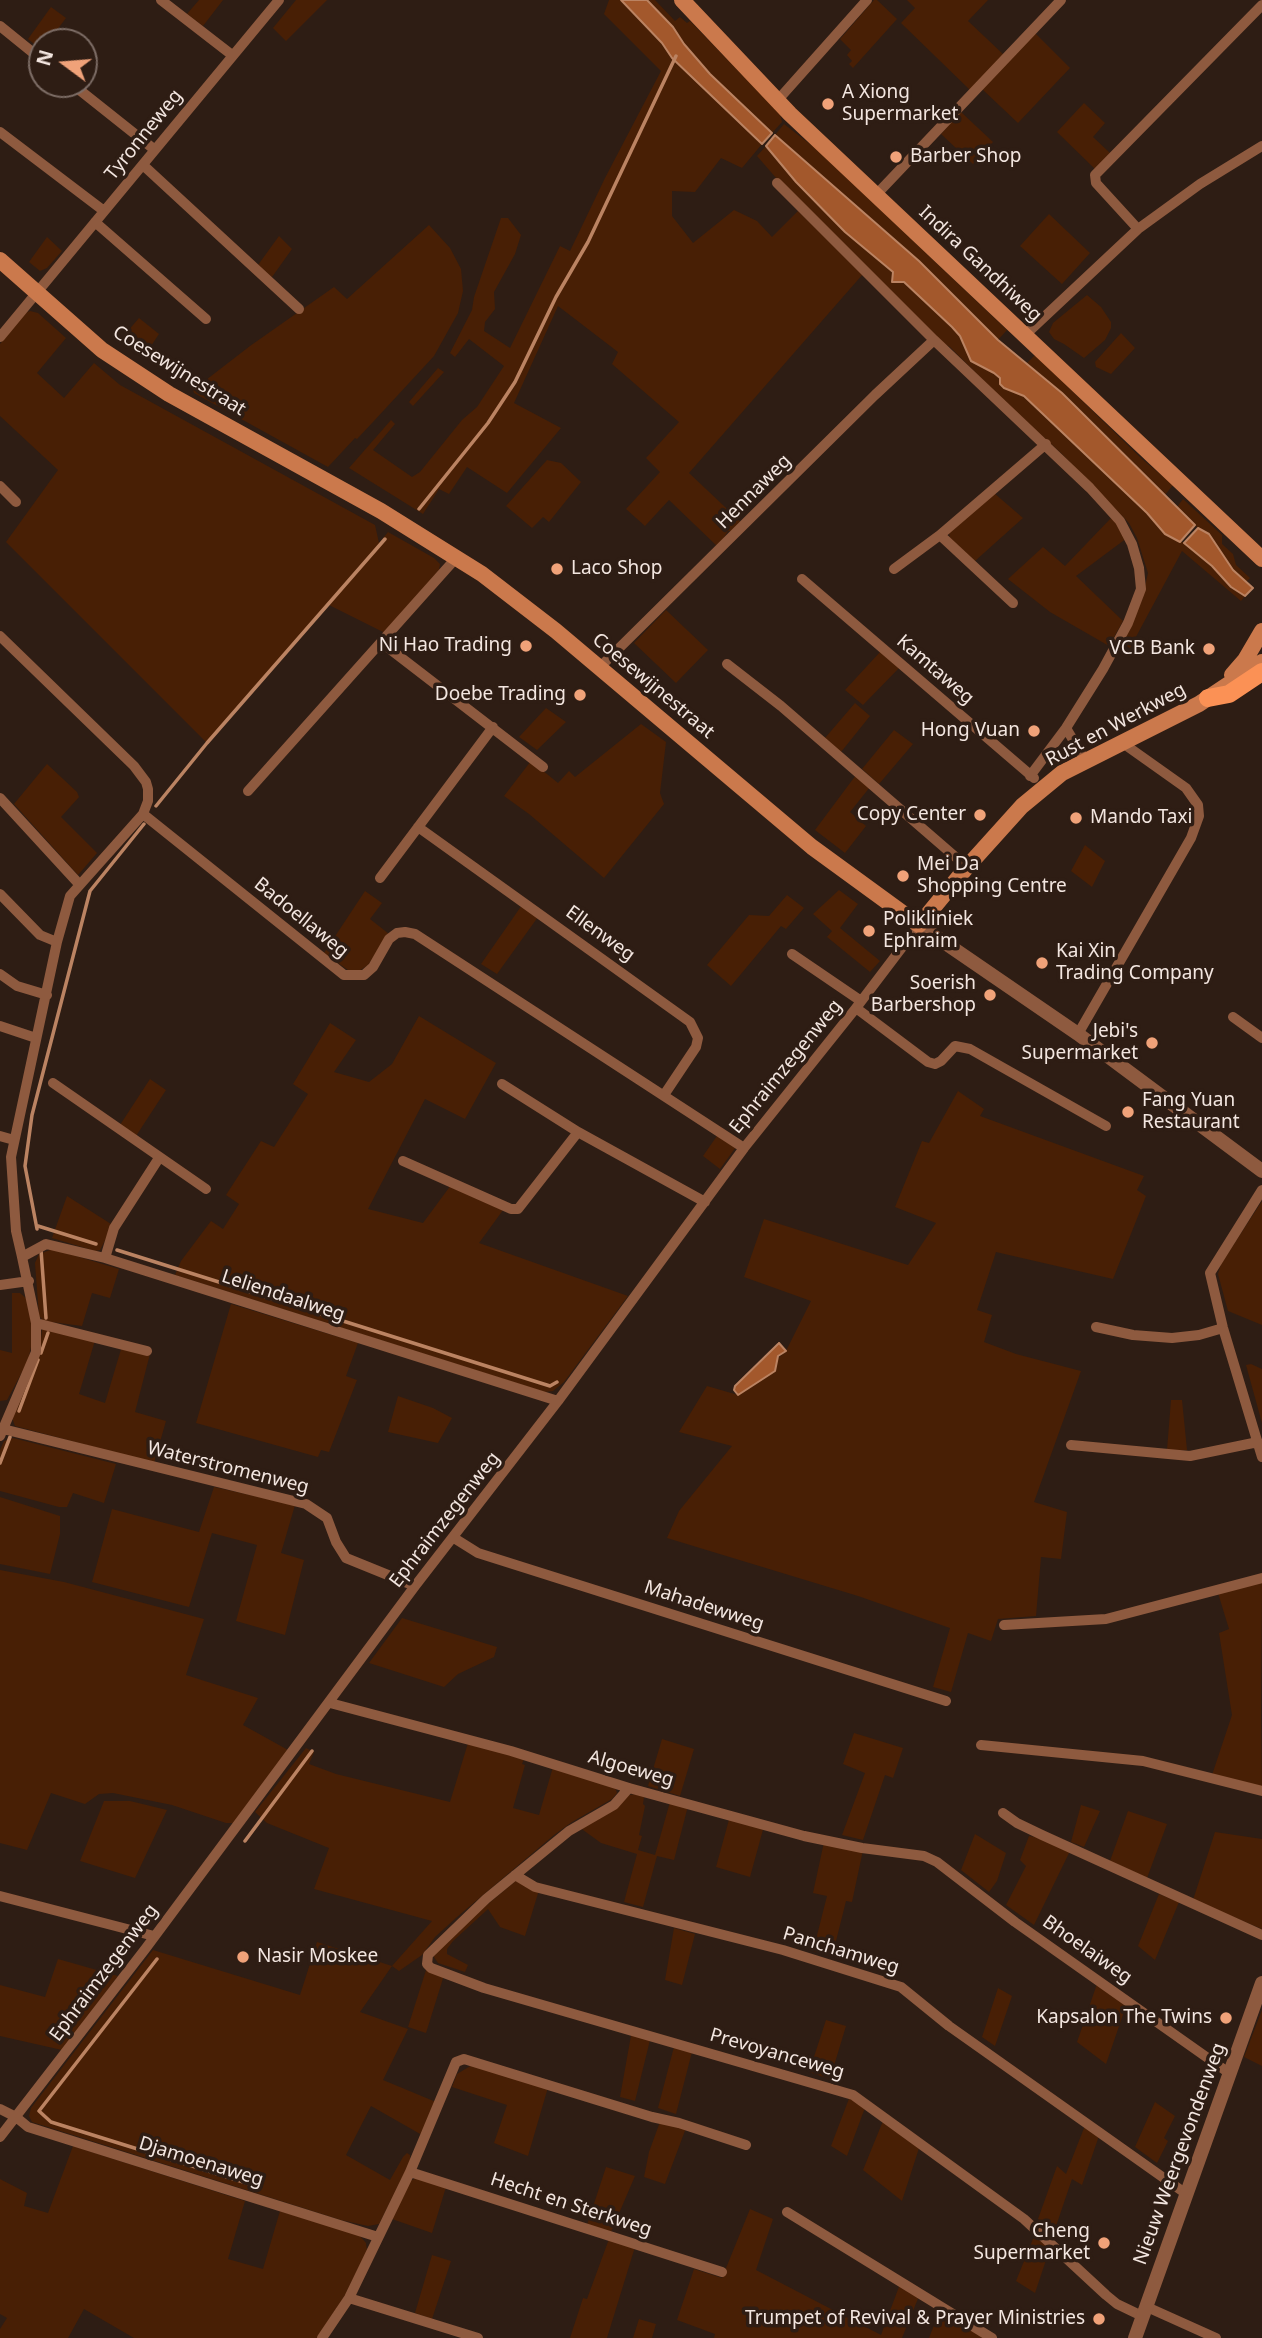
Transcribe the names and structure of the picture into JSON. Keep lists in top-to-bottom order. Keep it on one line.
{"streets":{"main road":["Indira Gandhiweg","Coesewijnestraat","Rust en Werkweg"],"street":["Tyronneweg","Hennaweg","Kamtaweg","Badoellaweg","Ellenweg","Ephraimzegenweg","Leliendaalweg","Waterstromenweg","Mahadewweg","Algoeweg","Bhoelaiweg","Panchamweg","Prevoyanceweg","Nieuw Weergevondenweg","Djamoenaweg","Hecht en Sterkweg"]},"crossings":[["Tyronneweg","Coesewijnestraat"],["Coesewijnestraat","Hennaweg"],["Coesewijnestraat","Rust en Werkweg"],["Coesewijnestraat","Ephraimzegenweg"],["Kamtaweg","Rust en Werkweg"],["Rust en Werkweg","Ephraimzegenweg"],["Badoellaweg","Ellenweg"],["Badoellaweg","Ephraimzegenweg"],["Ephraimzegenweg","Leliendaalweg"],["Ephraimzegenweg","Waterstromenweg"],["Ephraimzegenweg","Mahadewweg"],["Ephraimzegenweg","Algoeweg"],["Ephraimzegenweg","Djamoenaweg"],["Algoeweg","Bhoelaiweg"],["Bhoelaiweg","Nieuw Weergevondenweg"],["Panchamweg","Prevoyanceweg"],["Panchamweg","Nieuw Weergevondenweg"],["Prevoyanceweg","Nieuw Weergevondenweg"]],"places":["A Xiong Supermarket","Barber Shop","Laco Shop","Ni Hao Trading","VCB Bank","Doebe Trading","Hong Vuan","Copy Center","Mando Taxi","Mei Da Shopping Centre","Polikliniek Ephraim","Kai Xin Trading Company","Soerish Barbershop","Jebi's Supermarket","Fang Yuan Restaurant","Nasir Moskee","Kapsalon The Twins","Cheng Supermarket","Trumpet of Revival & Prayer Ministries"],"north":"left"}
